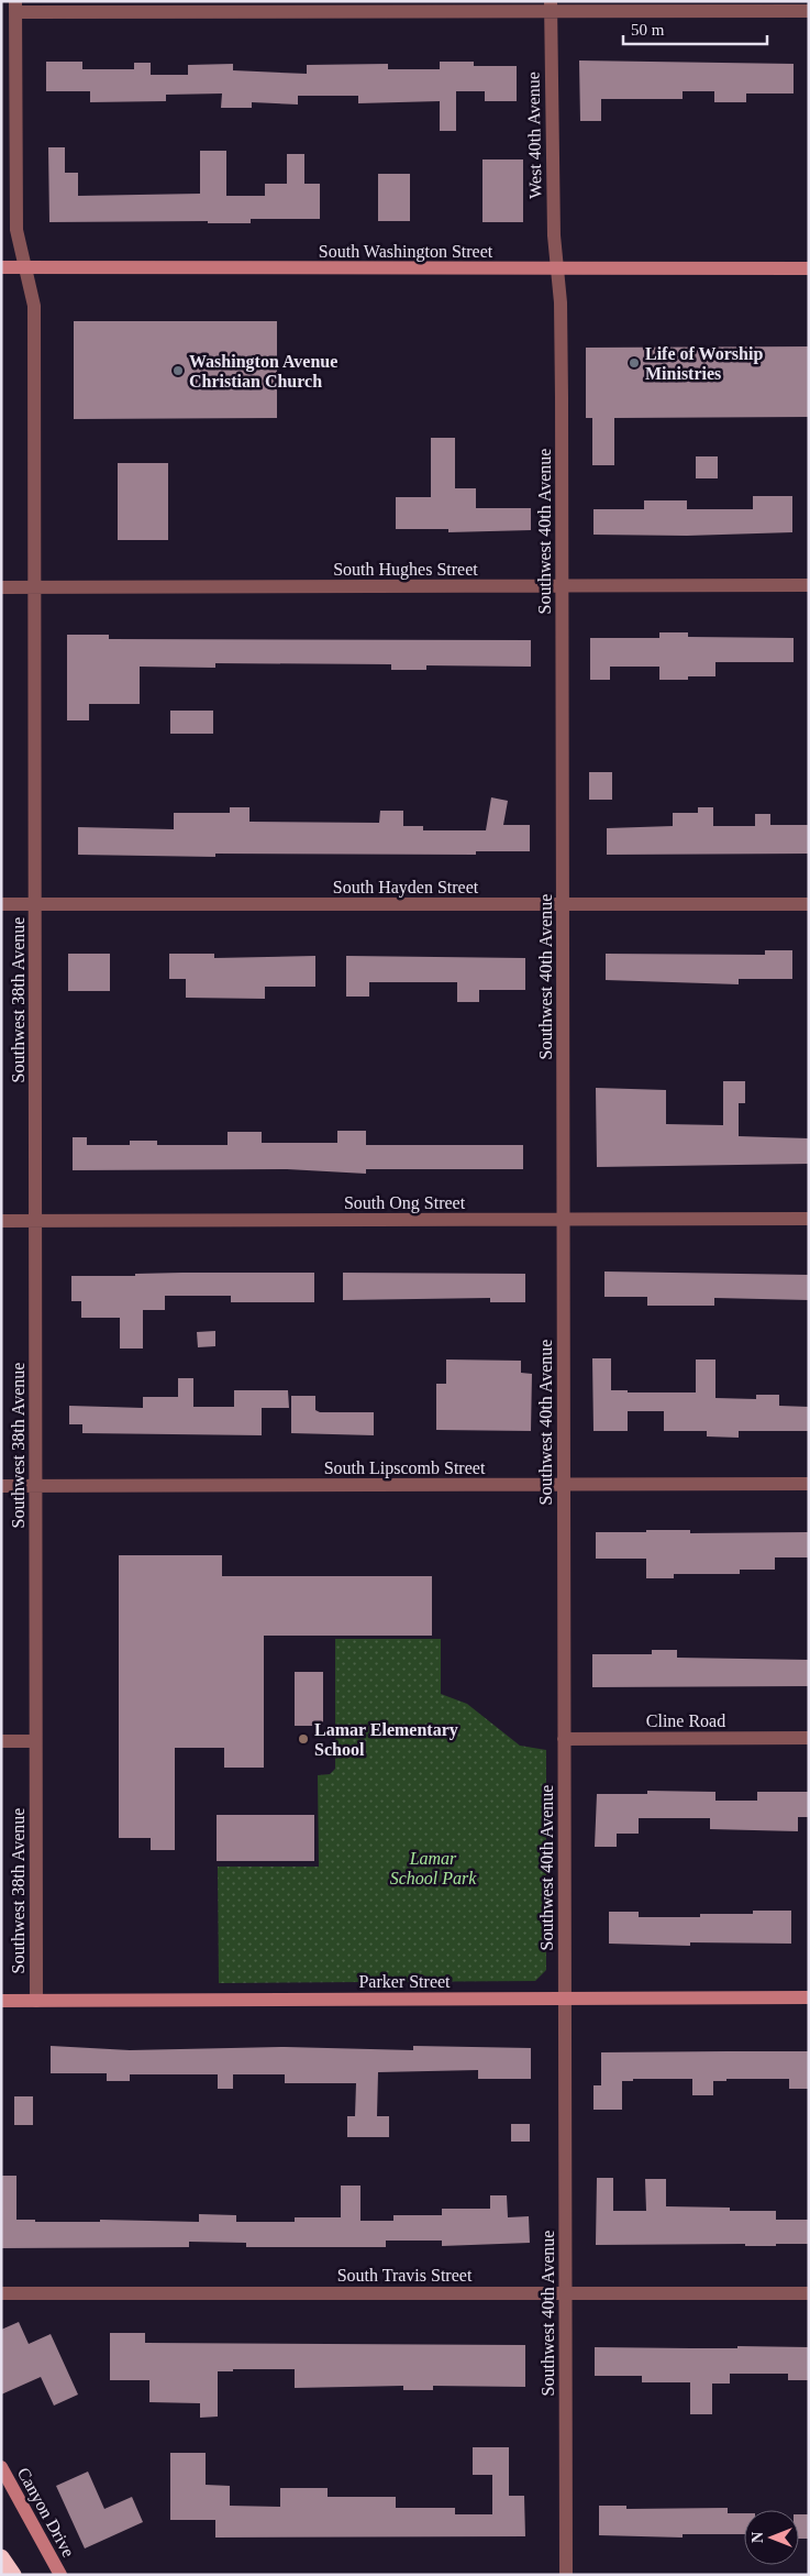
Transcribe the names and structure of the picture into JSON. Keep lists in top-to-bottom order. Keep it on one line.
{"streets":{"main road":["South Washington Street","Parker Street","Canyon Drive"],"street":["West 40th Avenue","Southwest 40th Avenue","South Hughes Street","South Hayden Street","Southwest 38th Avenue","South Ong Street","South Lipscomb Street","Cline Road","South Travis Street"]},"crossings":[["West 40th Avenue","South Washington Street"],["West 40th Avenue","Southwest 40th Avenue"],["South Washington Street","Southwest 40th Avenue"],["South Washington Street","Southwest 38th Avenue"],["Southwest 40th Avenue","South Hughes Street"],["Southwest 40th Avenue","South Hayden Street"],["Southwest 40th Avenue","South Ong Street"],["Southwest 40th Avenue","South Lipscomb Street"],["Southwest 40th Avenue","Cline Road"],["Southwest 40th Avenue","Parker Street"],["Southwest 40th Avenue","South Travis Street"],["South Hughes Street","Southwest 38th Avenue"],["South Hayden Street","Southwest 38th Avenue"],["Southwest 38th Avenue","South Ong Street"],["Southwest 38th Avenue","South Lipscomb Street"],["Southwest 38th Avenue","Parker Street"]],"parks":["Lamar School Park"],"places":["Life of Worship Ministries","Washington Avenue Christian Church","Lamar Elementary School"],"scale_bar":"50 m","north":"left"}
